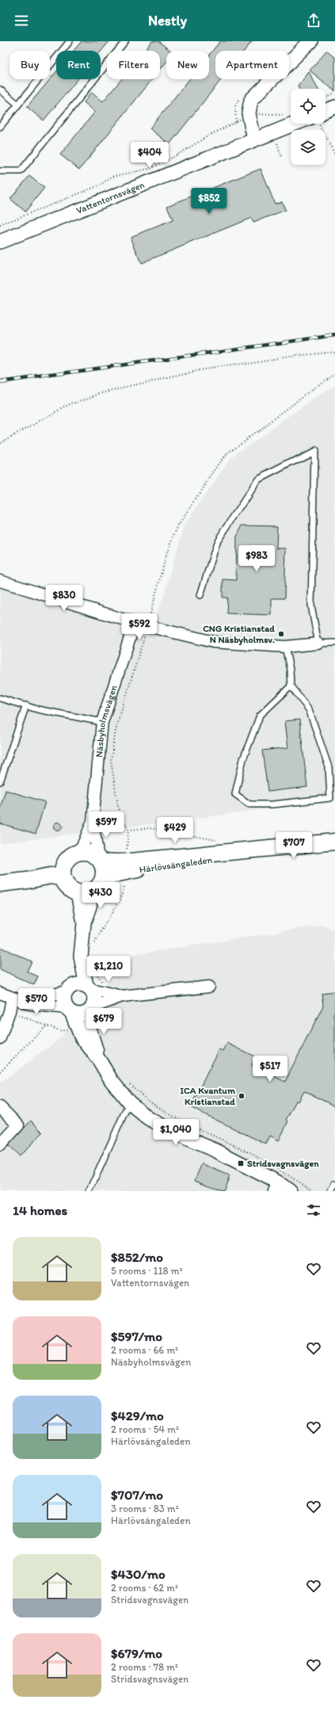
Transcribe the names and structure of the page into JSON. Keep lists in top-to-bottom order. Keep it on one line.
{"streets":{"main road":["Härlövsängaleden"],"street":["Vattentornsvägen","Näsbyholmsvägen"]},"crossings":[["Näsbyholmsvägen","Härlövsängaleden"]],"places":{"other":["CNG Kristianstad N Näsbyholmsv.","ICA Kvantum Kristianstad"],"transit":["Stridsvagnsvägen"]},"page":{"header":"Nestly","chip":["Buy","Rent","Filters","New","Apartment"],"price":["$404","$852","$983","$830","$592","$597","$429","$707","$430","$1,210","$570","$679","$517","$1,040"],"heading":"14 homes","list":[{"name":"$852/mo","note":"5 rooms · 118 m² · Vattentornsvägen"},{"name":"$597/mo","note":"2 rooms · 66 m² · Näsbyholmsvägen"},{"name":"$429/mo","note":"2 rooms · 54 m² · Härlövsängaleden"},{"name":"$707/mo","note":"3 rooms · 83 m² · Härlövsängaleden"},{"name":"$430/mo","note":"2 rooms · 62 m² · Stridsvagnsvägen"},{"name":"$679/mo","note":"2 rooms · 78 m² · Stridsvagnsvägen"}]}}
